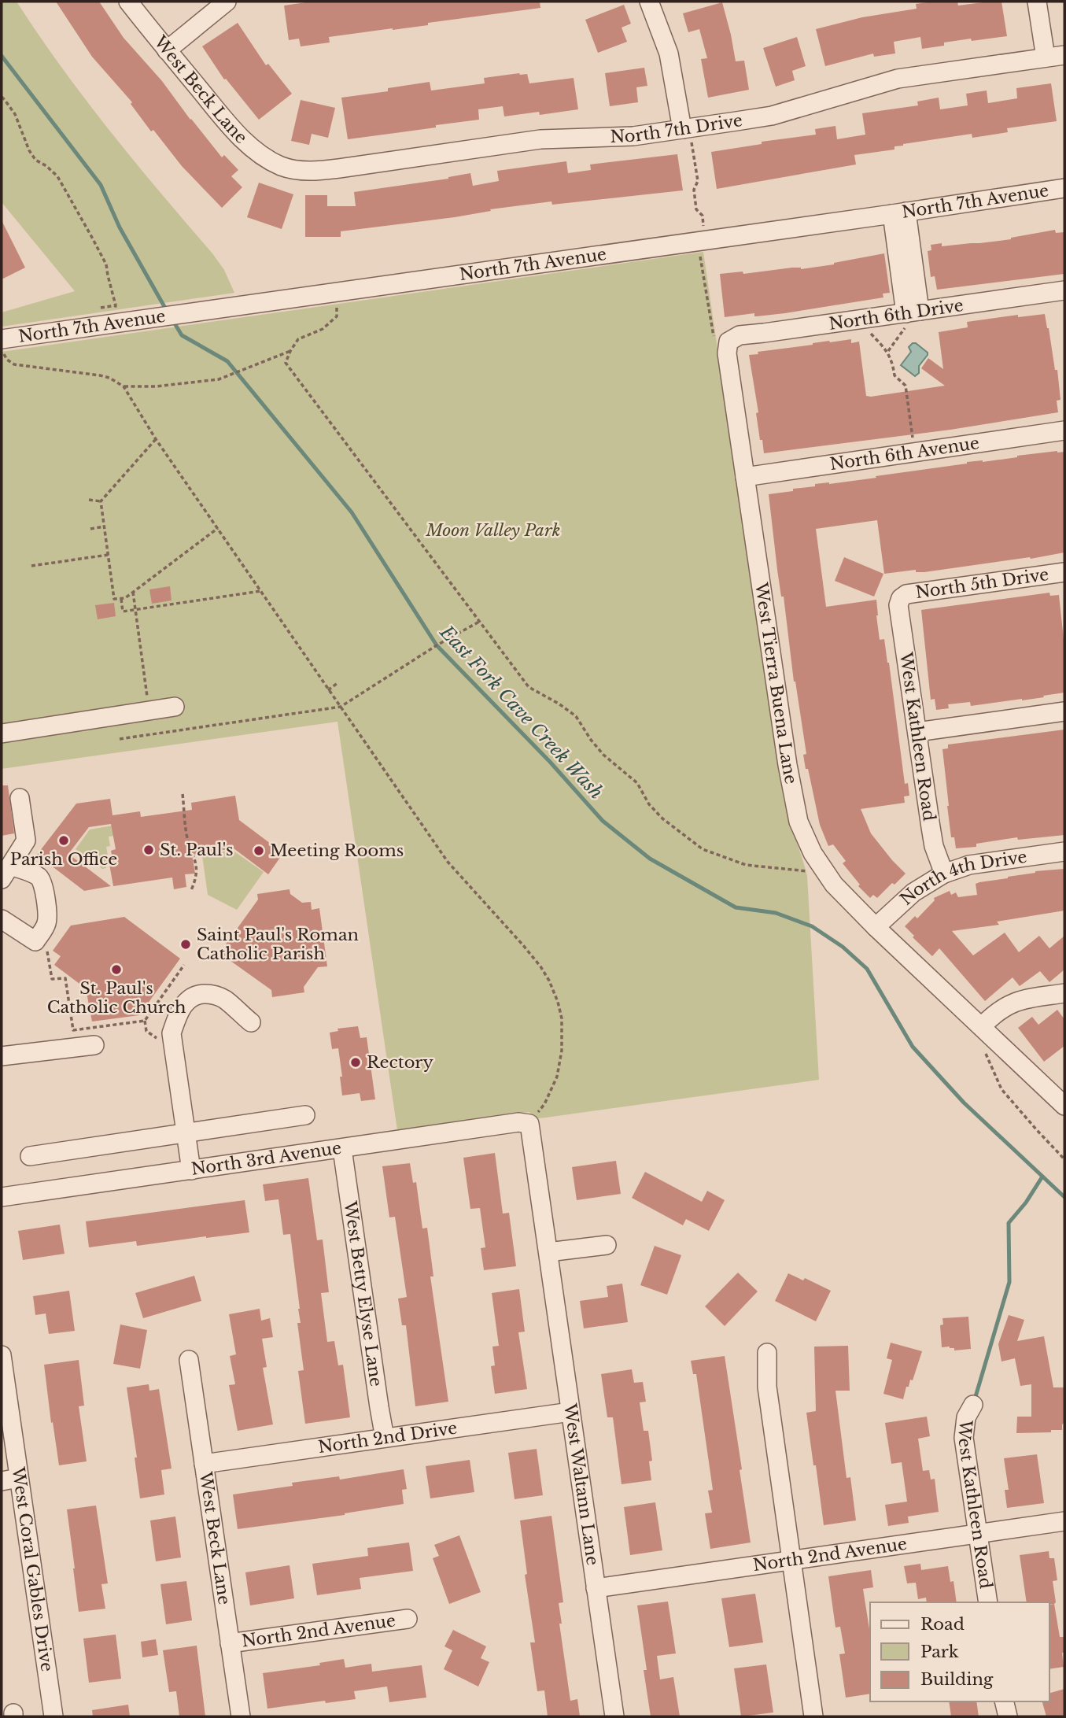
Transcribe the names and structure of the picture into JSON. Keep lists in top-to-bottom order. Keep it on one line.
{"streets":{"street":["West Beck Lane","North 7th Drive","North 7th Avenue","North 6th Drive","North 6th Avenue","North 5th Drive","West Tierra Buena Lane","West Kathleen Road","North 4th Drive","North 3rd Avenue","West Betty Elyse Lane","North 2nd Drive","West Waltann Lane","North 2nd Avenue","West Coral Gables Drive"]},"crossings":[["West Beck Lane","North 7th Drive"],["West Beck Lane","North 2nd Drive"],["West Beck Lane","North 2nd Avenue"],["North 6th Drive","West Tierra Buena Lane"],["North 6th Avenue","West Tierra Buena Lane"],["North 5th Drive","West Kathleen Road"],["West Tierra Buena Lane","North 4th Drive"],["West Kathleen Road","North 4th Drive"],["West Kathleen Road","North 2nd Avenue"],["North 3rd Avenue","West Betty Elyse Lane"],["North 3rd Avenue","West Waltann Lane"],["West Betty Elyse Lane","North 2nd Drive"],["North 2nd Drive","West Waltann Lane"],["West Waltann Lane","North 2nd Avenue"]],"water":["East Fork Cave Creek Wash"],"parks":["Moon Valley Park"],"places":["Parish Office","St. Paul's","Meeting Rooms","Saint Paul's Roman Catholic Parish","St. Paul's Catholic Church","Rectory"],"legend":["Road","Park","Building"]}
